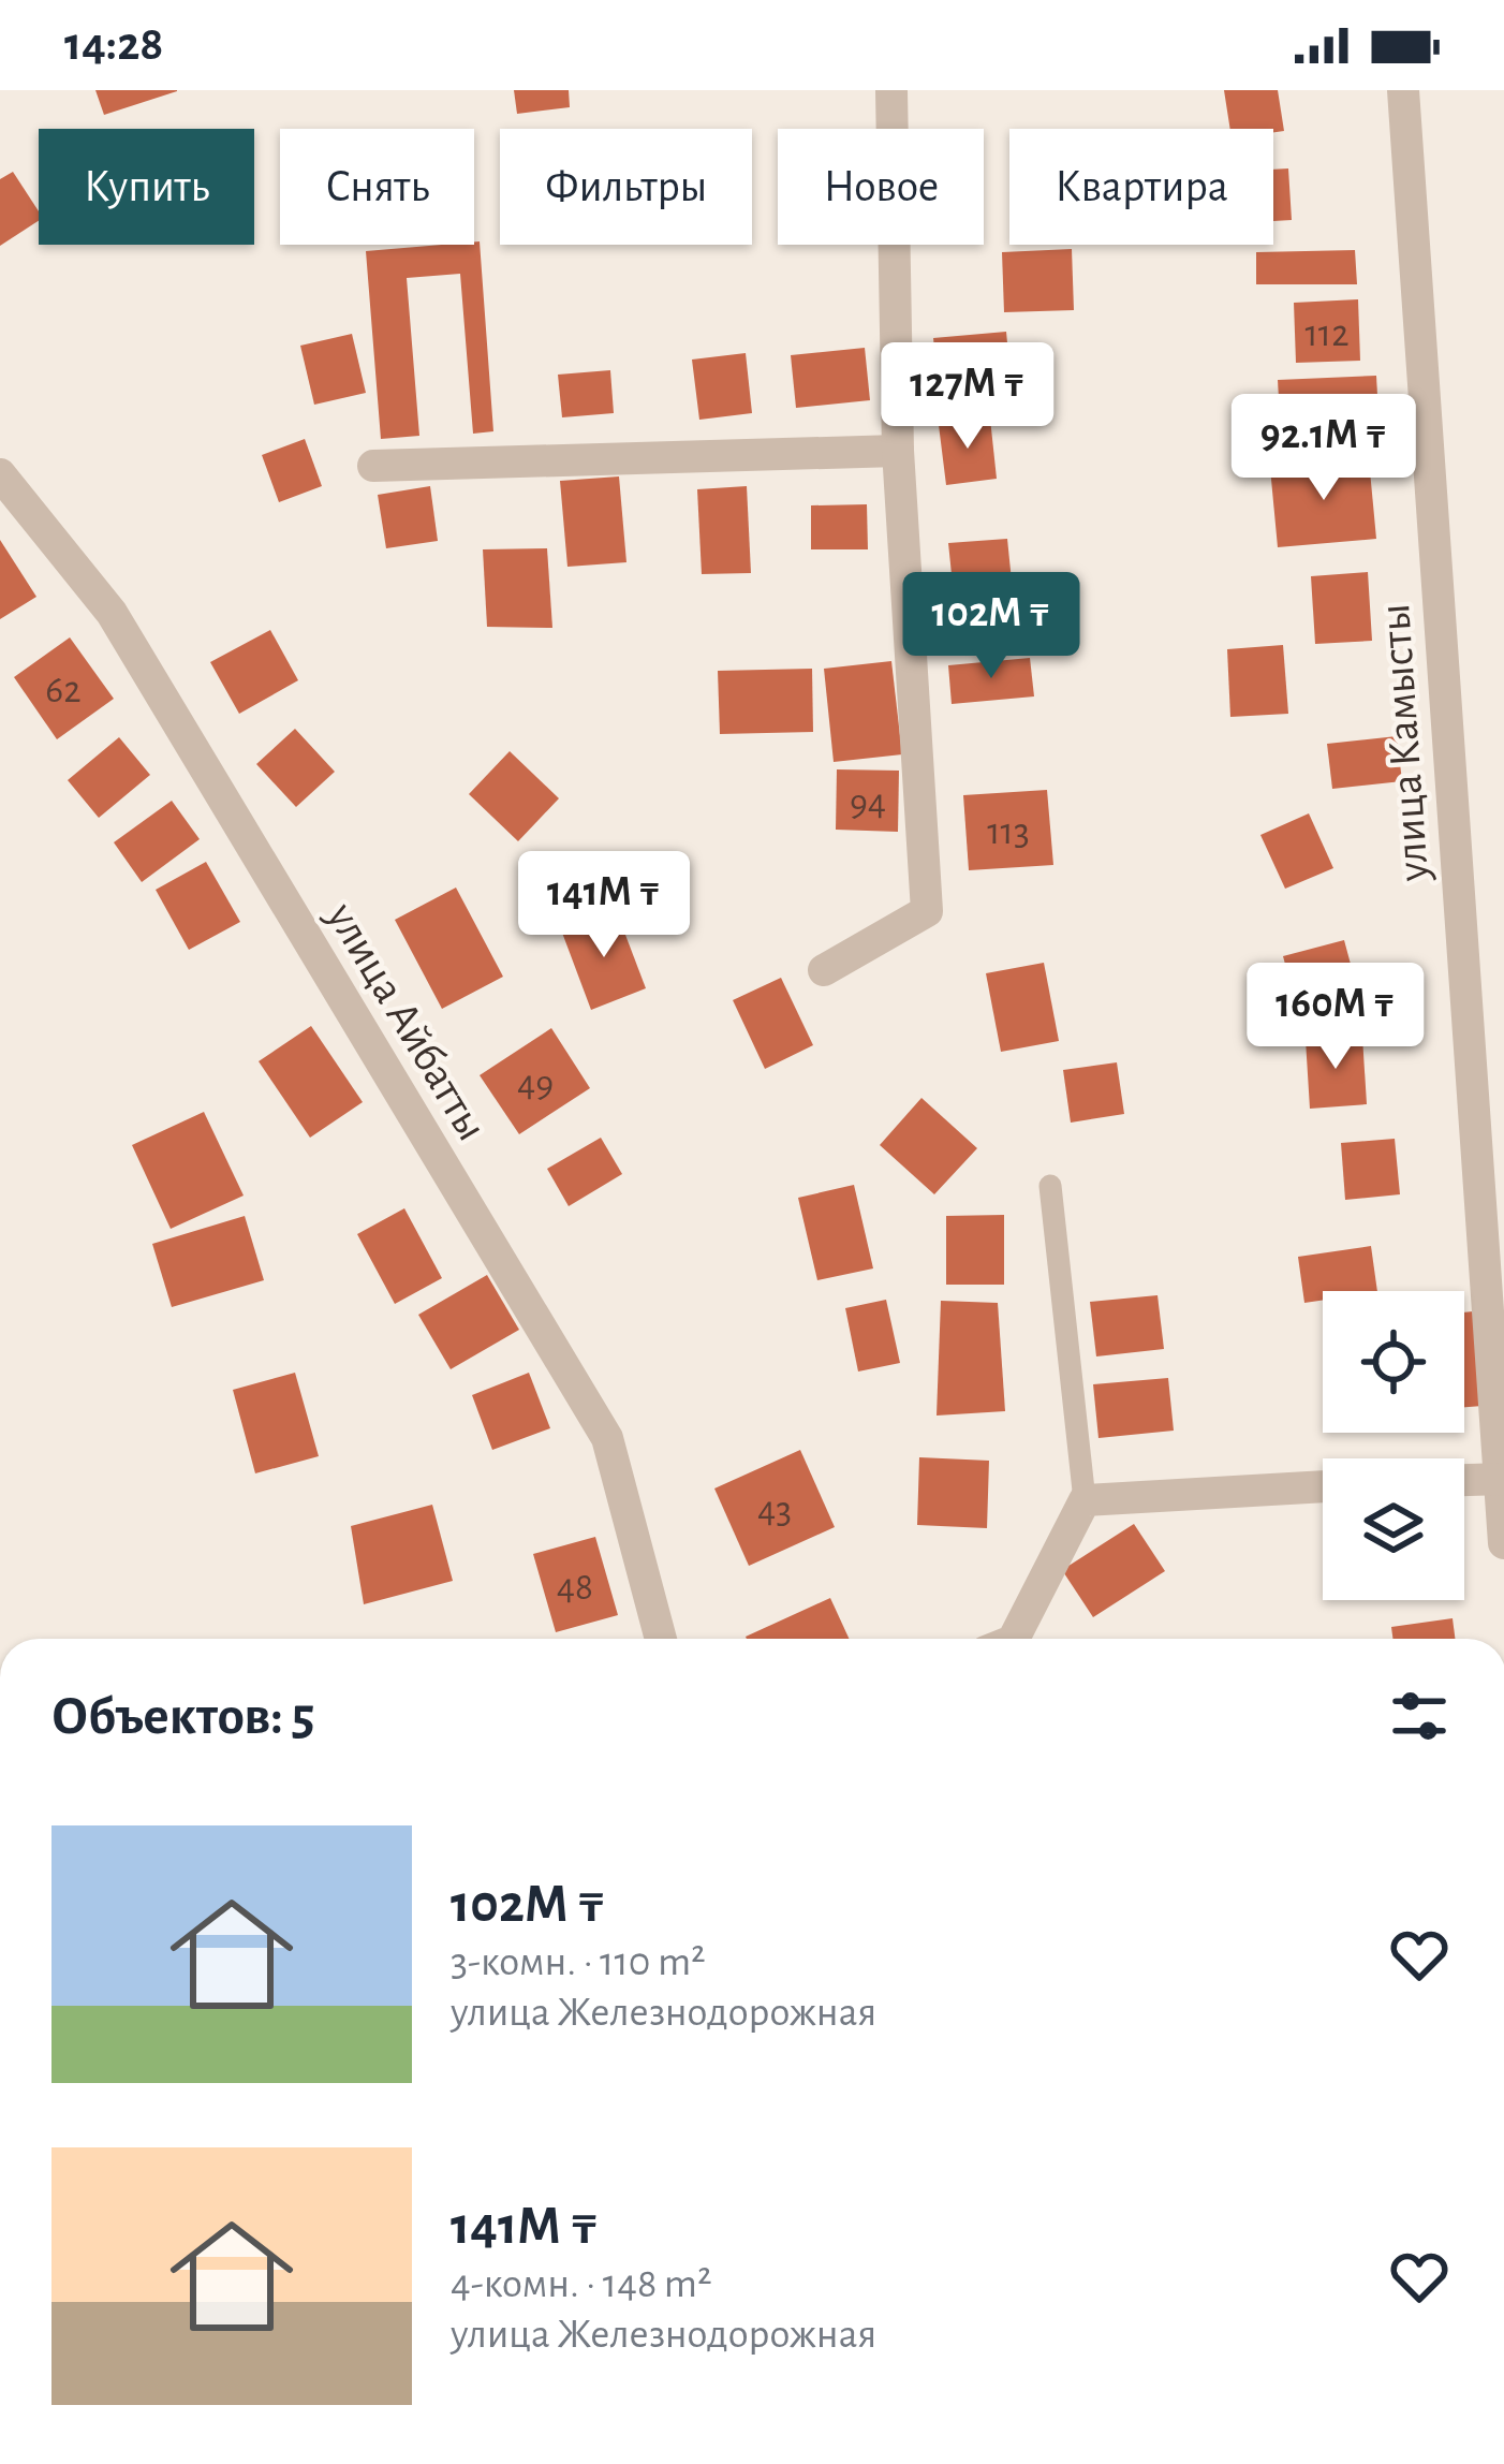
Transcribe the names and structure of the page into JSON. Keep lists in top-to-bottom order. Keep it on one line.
{"streets":{"street":["улица Камысты","улица Айбатты"]},"house_numbers":["112","62","94","113","49","43","48"],"page":{"status":"14:28","chip":["Купить","Снять","Фильтры","Новое","Квартира"],"price":["127M ₸","92.1M ₸","102M ₸","141M ₸","160M ₸"],"heading":"Объектов: 5","list":[{"name":"102M ₸","note":"3-комн. · 110 m² · улица Железнодорожная"},{"name":"141M ₸","note":"4-комн. · 148 m² · улица Железнодорожная"}]}}
